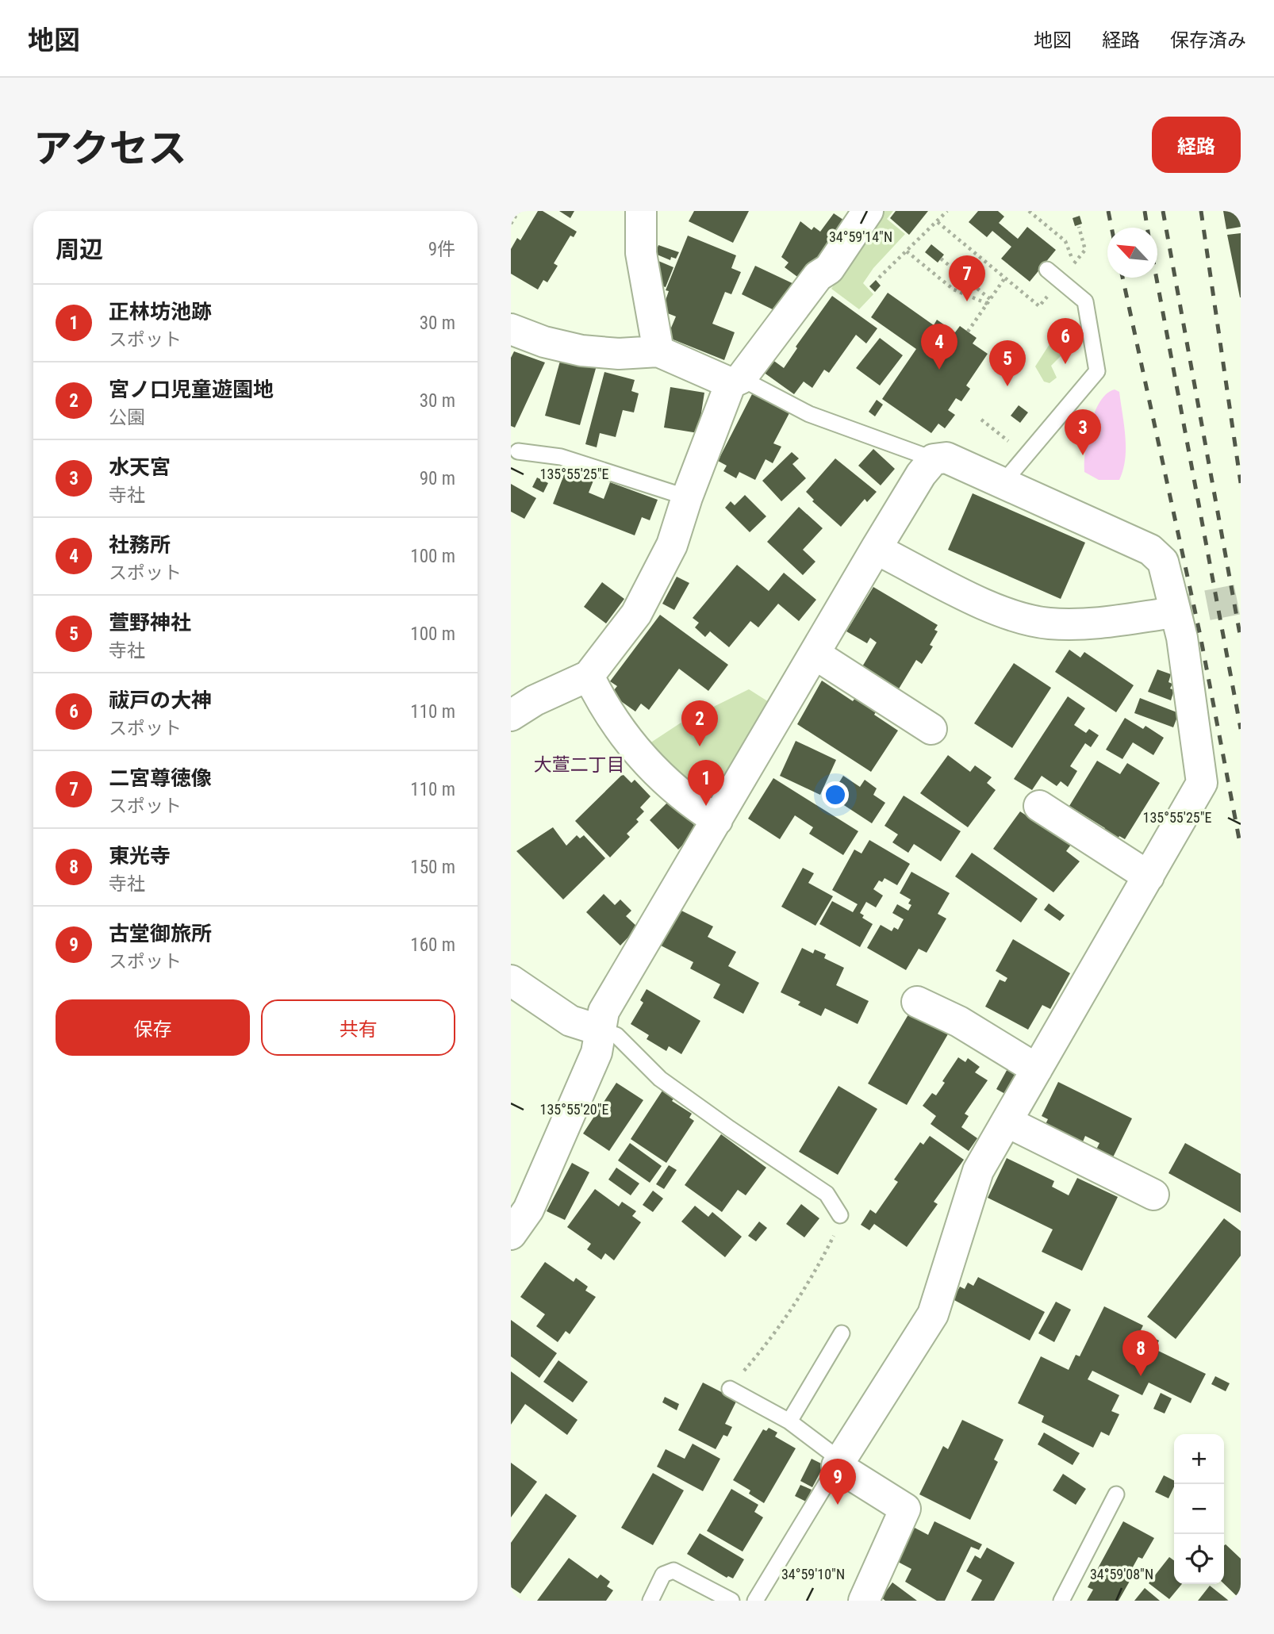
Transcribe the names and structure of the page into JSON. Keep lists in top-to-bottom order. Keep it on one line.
{"districts":["大萱二丁目"],"north":"top left","page":{"header":"地図","nav":["地図","経路","保存済み"],"title":"アクセス","buttons":["経路",["保存","共有"]],"heading":["周辺","9件"],"pins":["7","6","4","5","3","2","1","8","9"],"list":[{"mark":"1","name":"正林坊池跡","note":"スポット","value":"30 m"},{"mark":"2","name":"宮ノ口児童遊園地","note":"公園","value":"30 m"},{"mark":"3","name":"水天宮","note":"寺社","value":"90 m"},{"mark":"4","name":"社務所","note":"スポット","value":"100 m"},{"mark":"5","name":"萱野神社","note":"寺社","value":"100 m"},{"mark":"6","name":"祓戸の大神","note":"スポット","value":"110 m"},{"mark":"7","name":"二宮尊徳像","note":"スポット","value":"110 m"},{"mark":"8","name":"東光寺","note":"寺社","value":"150 m"},{"mark":"9","name":"古堂御旅所","note":"スポット","value":"160 m"}],"map_buttons":["+","−"]},"coordinates":["34°59'14\"N","135°55'25\"E","135°55'20\"E","34°59'10\"N","34°59'08\"N"]}
